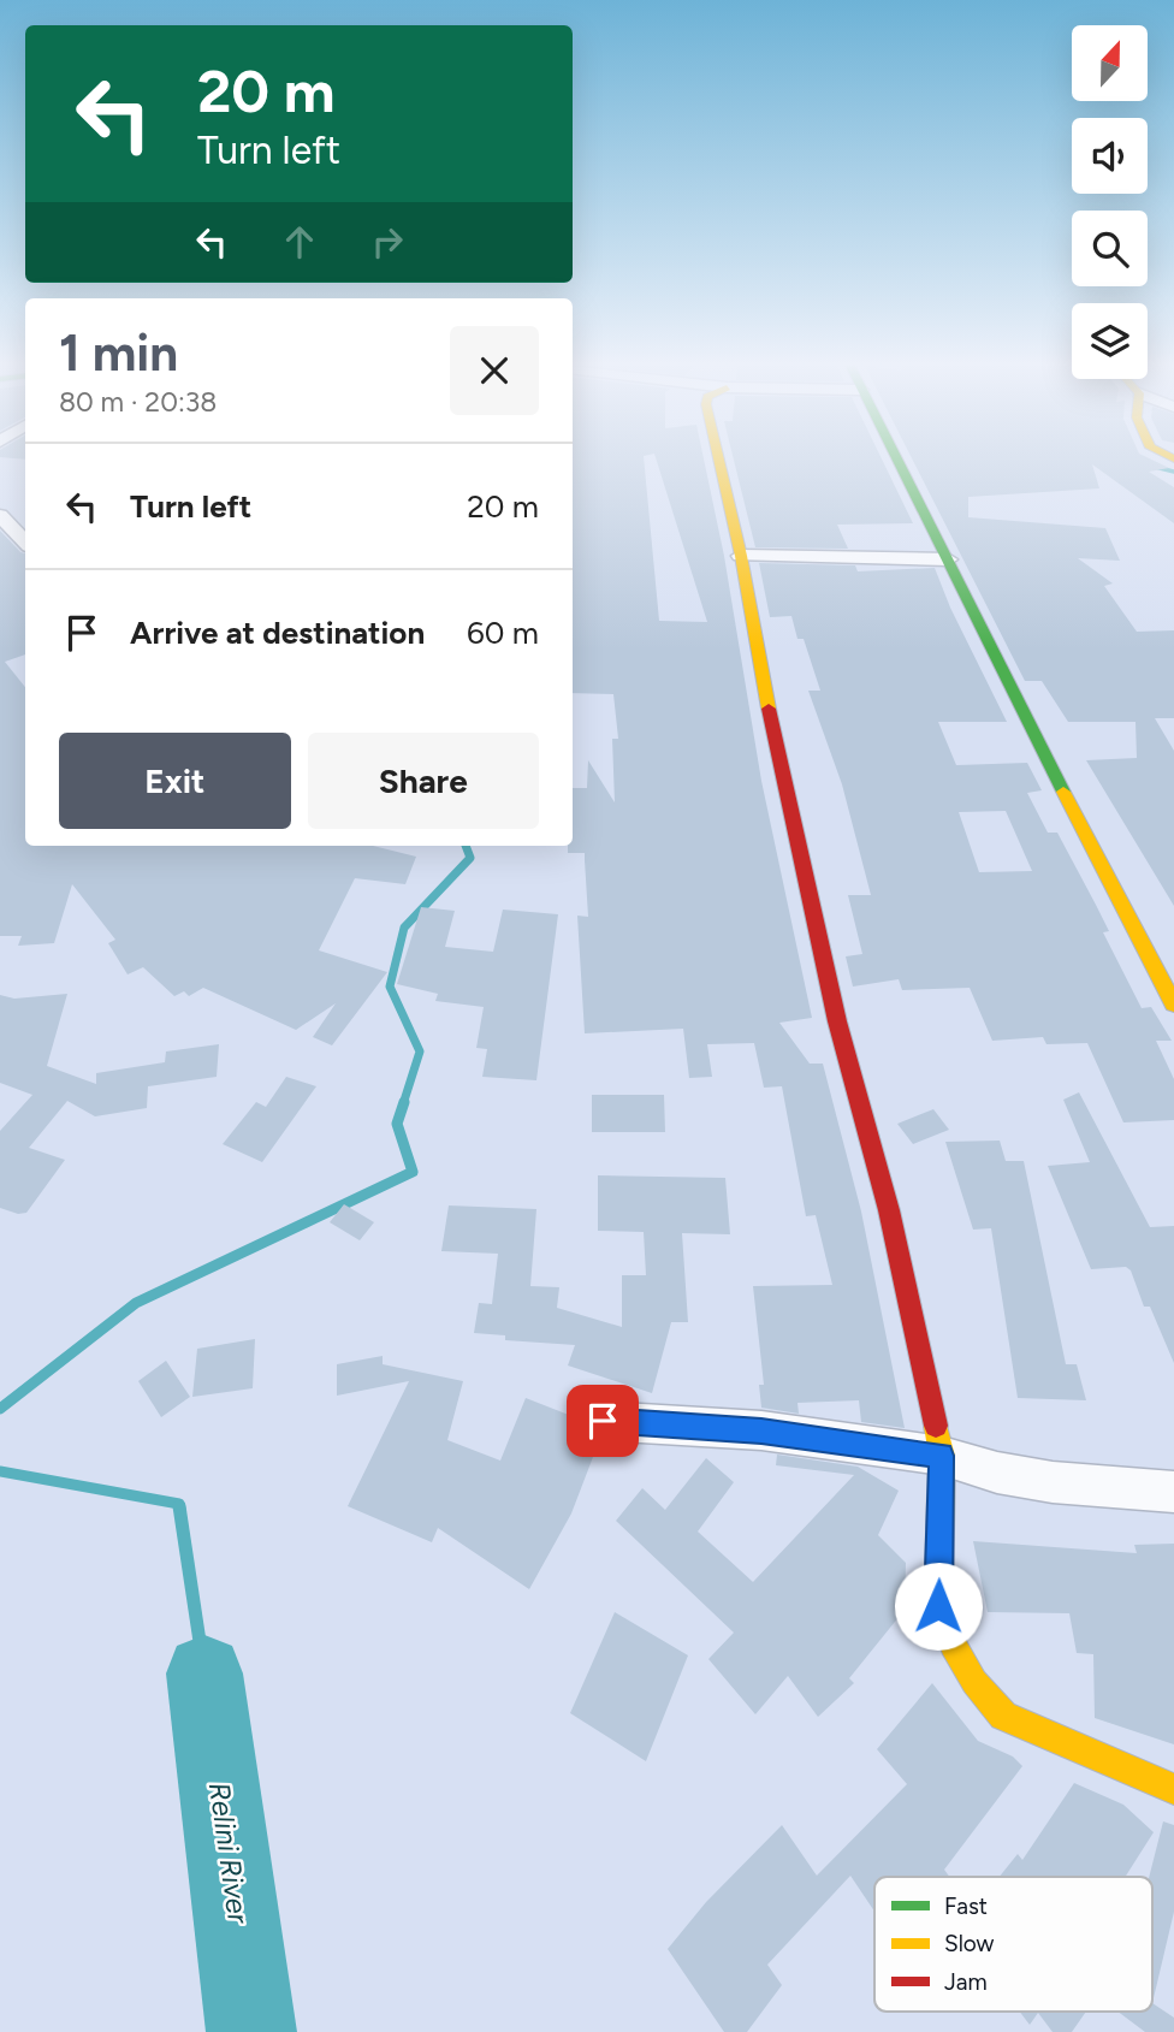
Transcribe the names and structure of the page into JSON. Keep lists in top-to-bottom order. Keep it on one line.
{"water":["Relini River"],"legend":["Fast","Slow","Jam"],"north":"top","page":{"turn":["20 m","Turn left"],"heading":["1 min","80 m · 20:38"],"list":[{"name":"Turn left","value":"20 m"},{"name":"Arrive at destination","value":"60 m"}],"buttons":["Exit","Share"]}}
